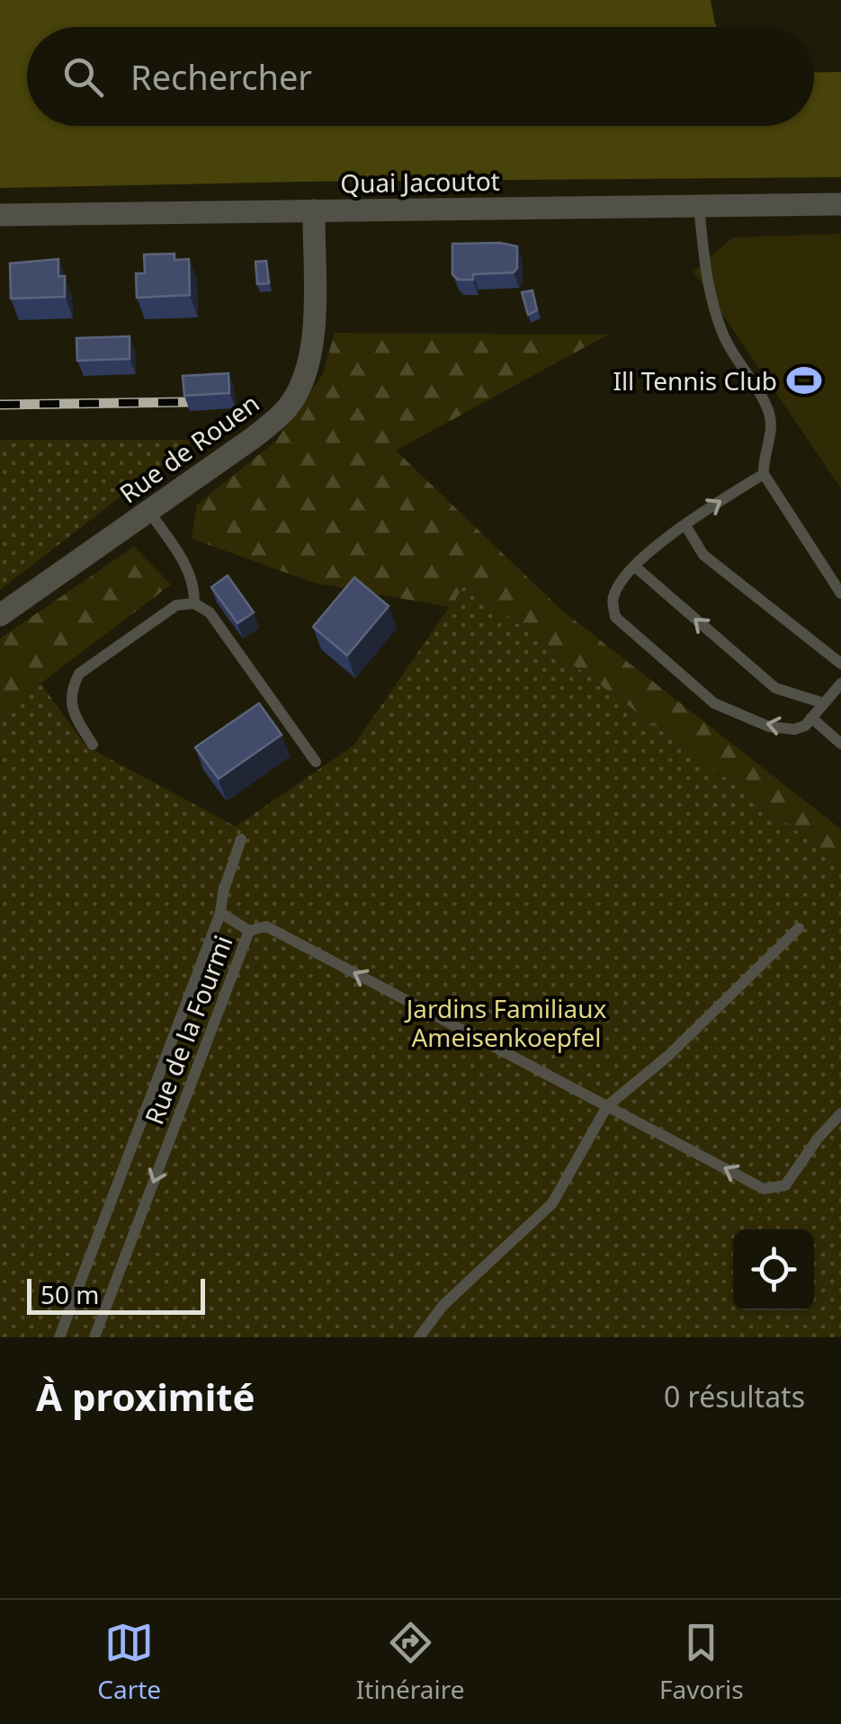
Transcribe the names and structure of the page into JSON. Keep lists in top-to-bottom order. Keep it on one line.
{"streets":{"street":["Quai Jacoutot","Rue de Rouen"],"lane":["Rue de la Fourmi"]},"crossings":[["Quai Jacoutot","Rue de Rouen"]],"parks":["Jardins Familiaux Ameisenkoepfel"],"places":{"sports":["Ill Tennis Club"]},"scale_bar":"50 m","page":{"search":"Rechercher","scale":"50 m","heading":["À proximité","0 résultats"],"nav":["Carte","Itinéraire","Favoris"]}}
